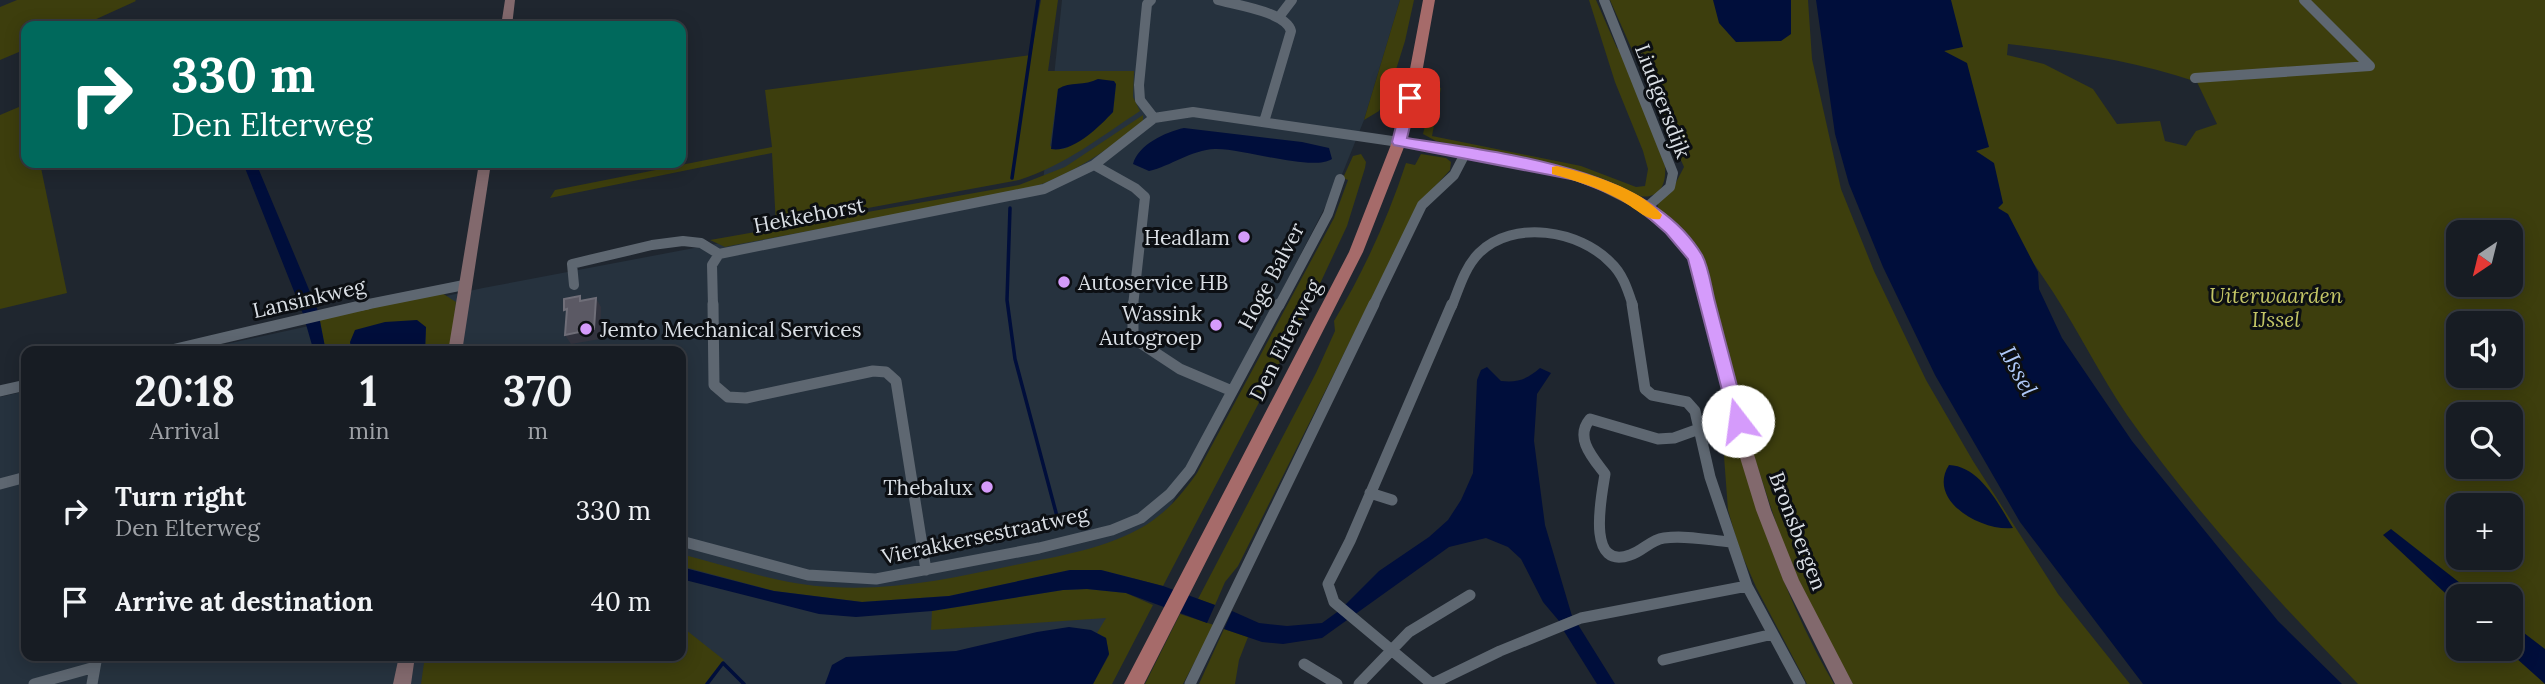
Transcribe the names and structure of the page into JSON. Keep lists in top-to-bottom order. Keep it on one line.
{"streets":{"main road":["Den Elterweg"],"street":["Liudgersdijk","Hekkehorst","Hoge Balver","Lansinkweg","Bronsbergen","Vierakkersestraatweg"]},"crossings":[["Liudgersdijk","Bronsbergen"],["Hekkehorst","Den Elterweg"],["Hekkehorst","Bronsbergen"],["Hoge Balver","Vierakkersestraatweg"],["Den Elterweg","Bronsbergen"]],"water":["IJssel"],"parks":["Uiterwaarden IJssel"],"places":["Headlam","Autoservice HB","Wassink Autogroep","Jemto Mechanical Services","Thebalux"],"north":"bottom left","page":{"turn":["330 m","Den Elterweg"],"map_buttons":["+","−"],"eta":["20:18","Arrival","1","min","370","m"],"list":[{"name":"Turn right","note":"Den Elterweg","value":"330 m"},{"name":"Arrive at destination","value":"40 m"}]}}
